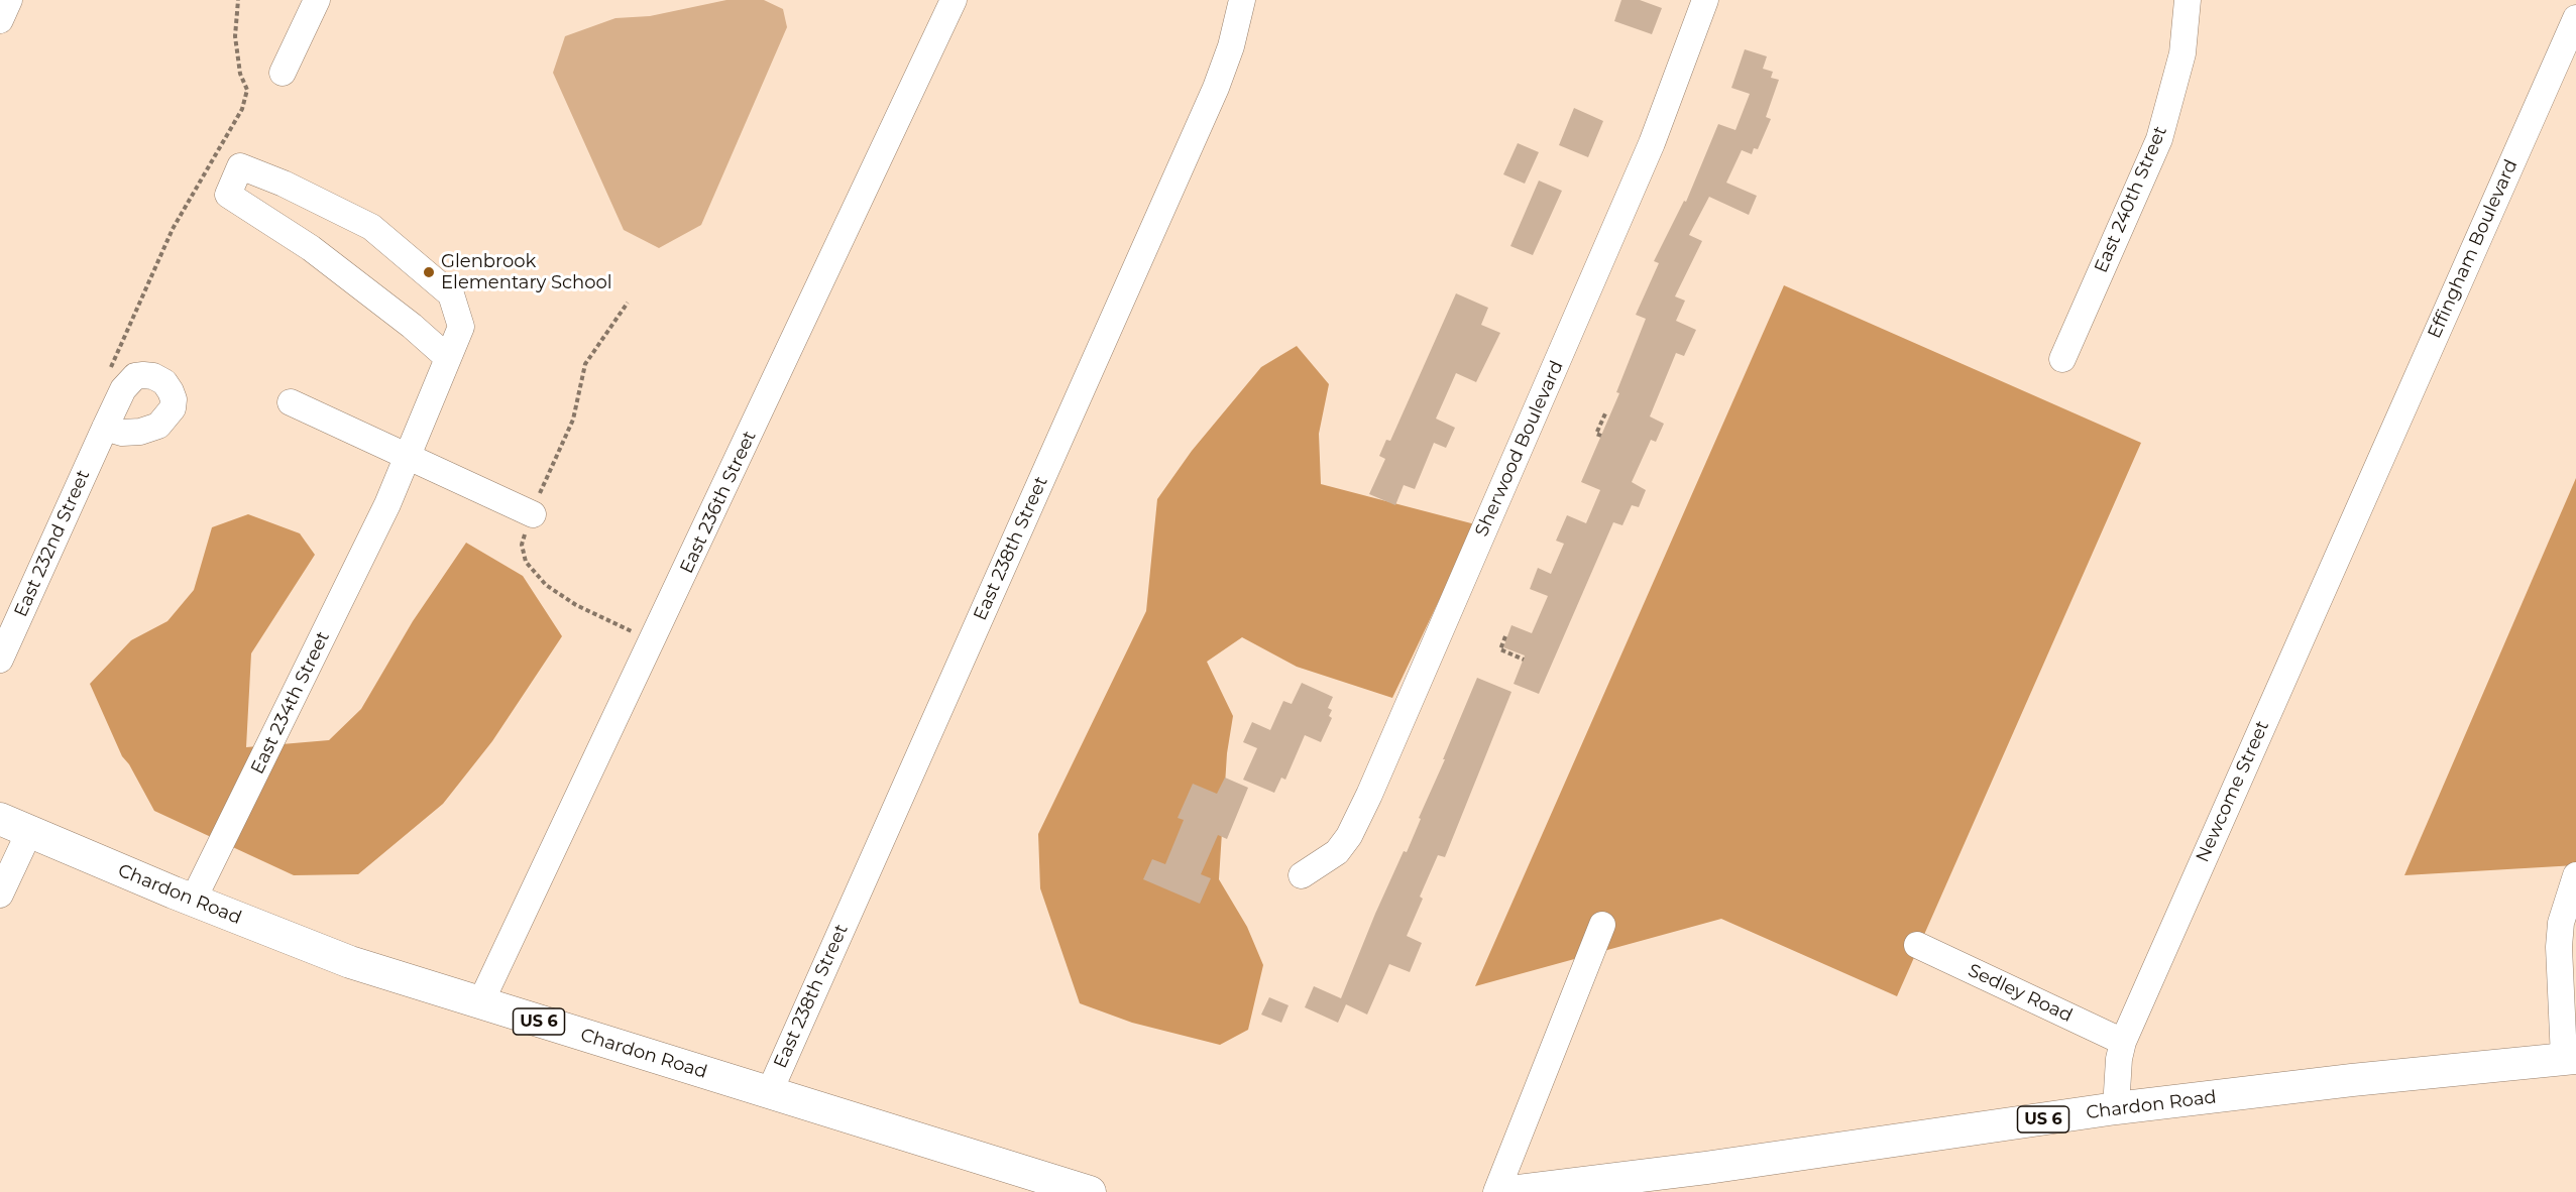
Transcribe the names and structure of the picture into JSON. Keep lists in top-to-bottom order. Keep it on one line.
{"streets":{"main road":["Chardon Road","US 6"],"street":["East 240th Street","Effingham Boulevard","Sherwood Boulevard","East 236th Street","East 232nd Street","East 238th Street","East 234th Street","Newcome Street","Sedley Road"]},"crossings":[["Effingham Boulevard","Newcome Street"],["East 236th Street","Chardon Road"],["East 238th Street","Chardon Road"],["East 234th Street","Chardon Road"],["Newcome Street","Chardon Road"],["Newcome Street","Sedley Road"]],"places":["Glenbrook Elementary School"]}
